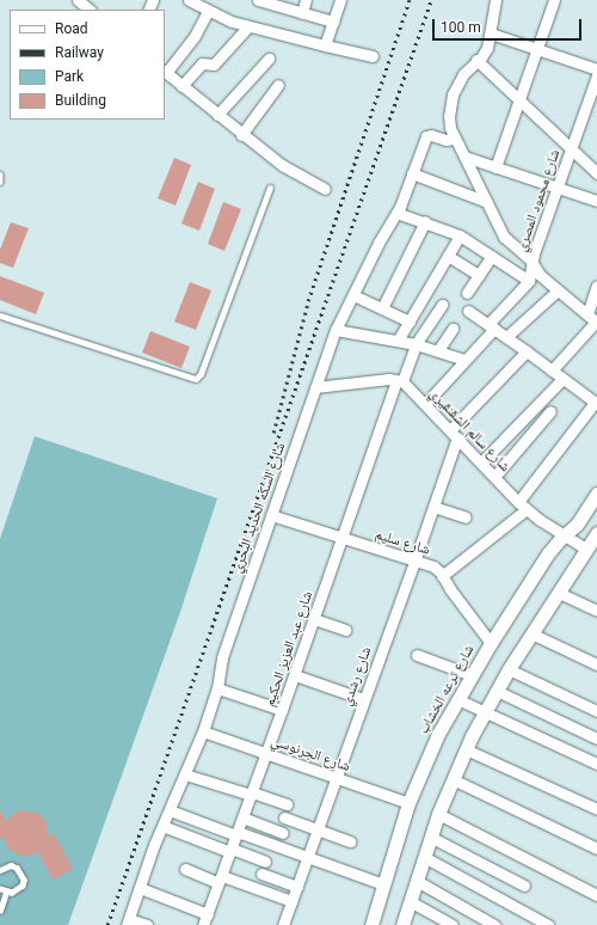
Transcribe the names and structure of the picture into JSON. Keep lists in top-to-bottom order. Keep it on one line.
{"streets":{"street":["شارع محمود المصري","شارع سالم الشقنقيري","شارع السكه الحديد البحري","شارع سليم","شارع عبد العزيز الحكيم","شارع رشدي","شارع ترعه الخشاب","شارع الجرنوسي"]},"crossings":[["شارع سالم الشقنقيري","شارع عبد العزيز الحكيم"],["شارع سالم الشقنقيري","شارع رشدي"],["شارع سالم الشقنقيري","شارع ترعه الخشاب"],["شارع السكه الحديد البحري","شارع سليم"],["شارع السكه الحديد البحري","شارع الجرنوسي"],["شارع سليم","شارع عبد العزيز الحكيم"],["شارع سليم","شارع رشدي"],["شارع سليم","شارع ترعه الخشاب"],["شارع عبد العزيز الحكيم","شارع الجرنوسي"],["شارع رشدي","شارع الجرنوسي"],["شارع ترعه الخشاب","شارع الجرنوسي"]],"legend":["Road","Railway","Park","Building"],"scale_bar":"100 m"}
